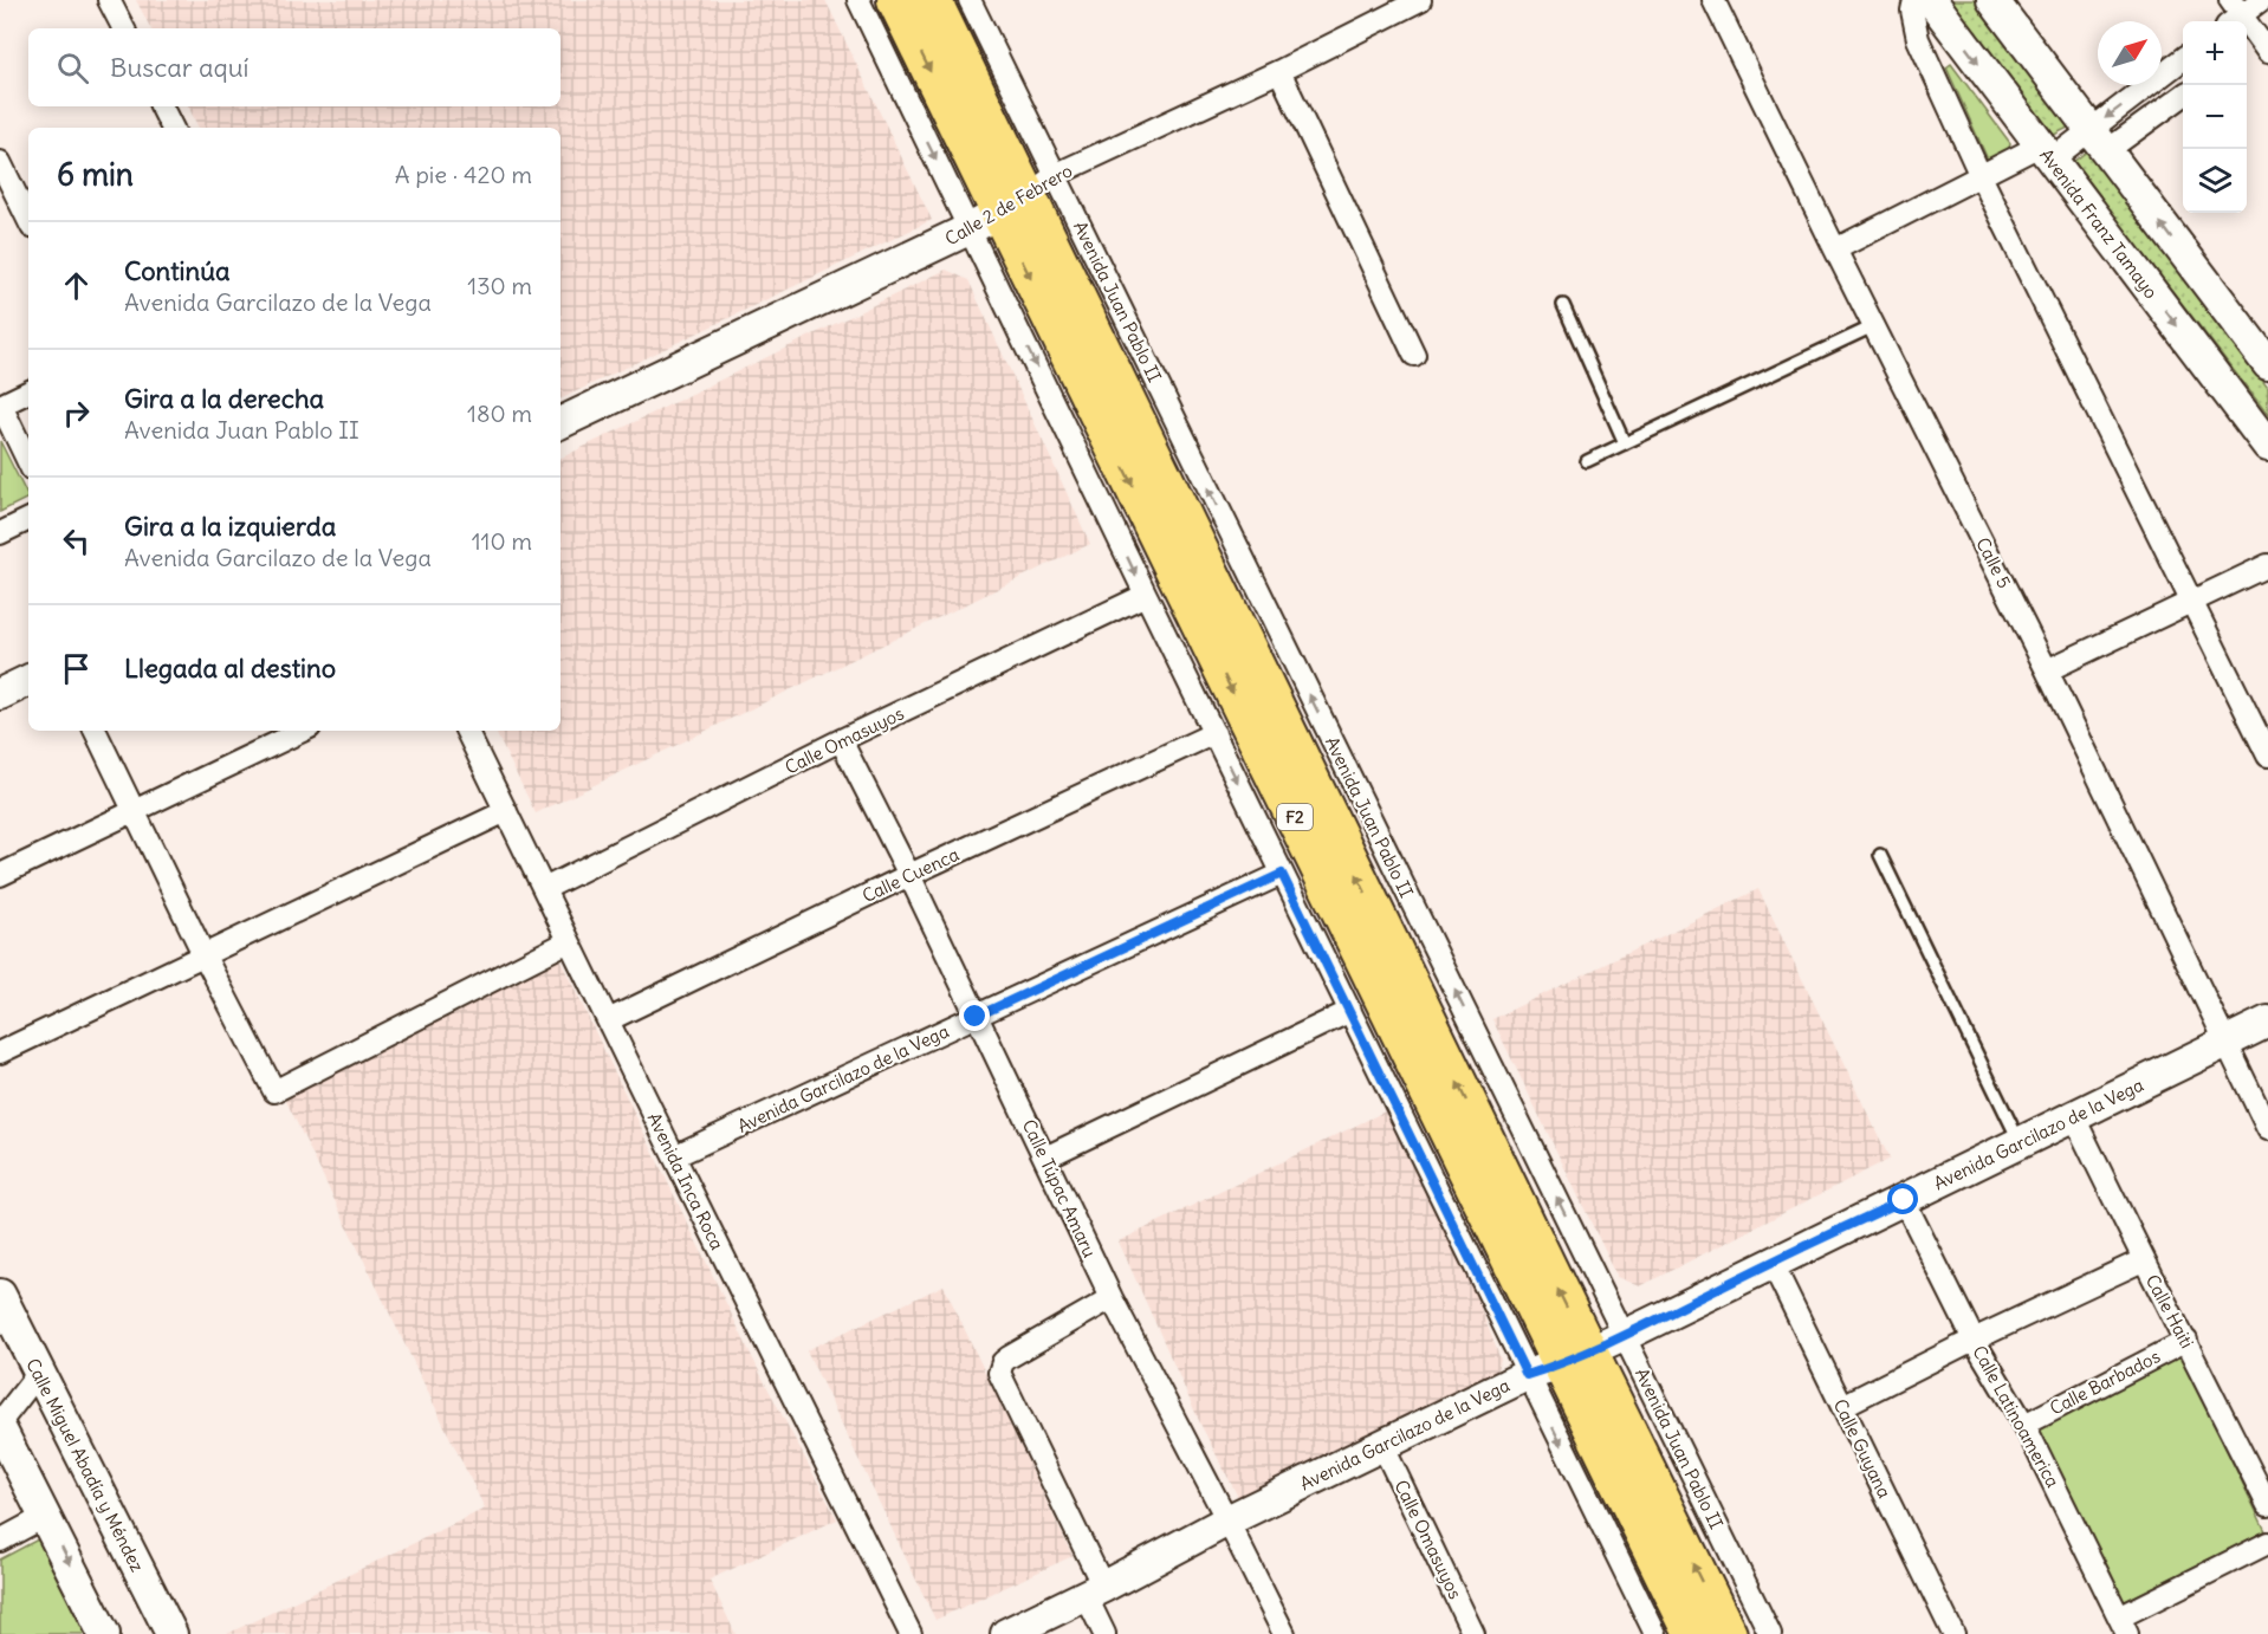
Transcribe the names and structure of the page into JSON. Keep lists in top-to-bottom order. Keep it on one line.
{"streets":{"highway":["F2"],"street":["Calle 2 de Febrero","Avenida Franz Tamayo","Avenida Juan Pablo II","Calle 5","Calle Omasuyos","Calle Cuenca","Avenida Garcilazo de la Vega","Avenida Inca Roca","Calle Túpac Amaru","Calle Haiti","Calle Barbados","Calle Latinoamerica","Calle Guyana","Calle Miguel Abadía y Méndez"]},"crossings":[["Calle 2 de Febrero","Avenida Juan Pablo II"],["Calle 2 de Febrero","F2"],["Avenida Juan Pablo II","Avenida Garcilazo de la Vega"],["Calle 5","Avenida Garcilazo de la Vega"],["Calle Omasuyos","Avenida Garcilazo de la Vega"],["Calle Omasuyos","Avenida Inca Roca"],["Calle Omasuyos","Calle Túpac Amaru"],["F2","Avenida Garcilazo de la Vega"],["Calle Cuenca","Avenida Inca Roca"],["Calle Cuenca","Calle Túpac Amaru"],["Avenida Garcilazo de la Vega","Avenida Inca Roca"],["Avenida Garcilazo de la Vega","Calle Túpac Amaru"],["Avenida Garcilazo de la Vega","Calle Haiti"],["Avenida Garcilazo de la Vega","Calle Latinoamerica"],["Avenida Garcilazo de la Vega","Calle Guyana"],["Calle Haiti","Calle Barbados"],["Calle Barbados","Calle Latinoamerica"]],"north":"top right","page":{"map_buttons":["+","−"],"search":"Buscar aquí","heading":["6 min","A pie · 420 m"],"list":[["Continúa","Avenida Garcilazo de la Vega","130 m"],["Gira a la derecha","Avenida Juan Pablo II","180 m"],["Gira a la izquierda","Avenida Garcilazo de la Vega","110 m"],"Llegada al destino"]}}
